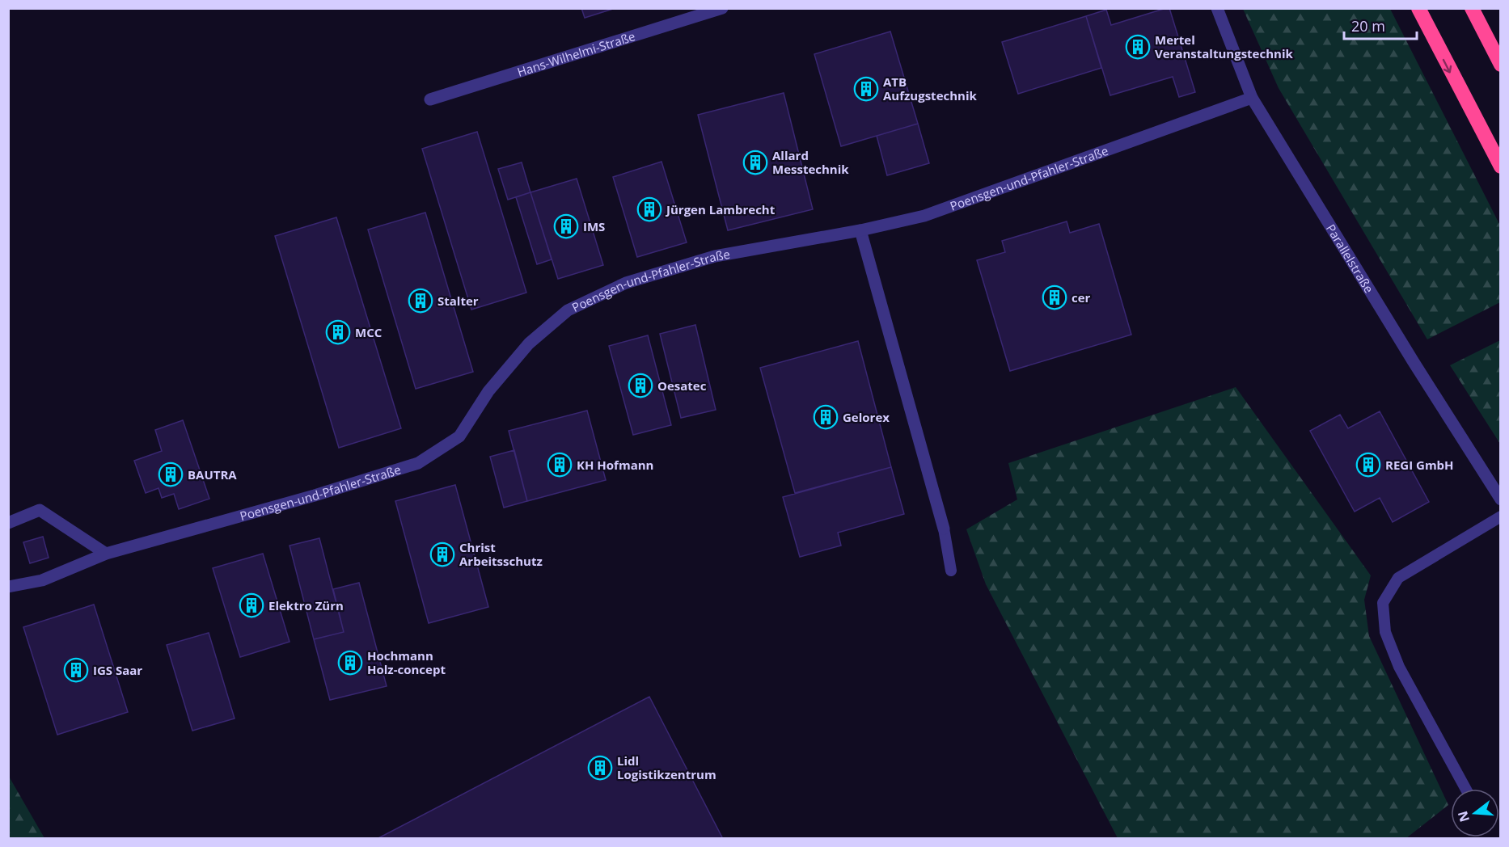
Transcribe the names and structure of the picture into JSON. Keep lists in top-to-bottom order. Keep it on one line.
{"streets":{"street":["Hans-Wilhelmi-Straße","Poensgen-und-Pfahler-Straße","Parallelstraße"]},"crossings":[["Poensgen-und-Pfahler-Straße","Parallelstraße"]],"places":{"building":["Mertel Veranstaltungstechnik","ATB Aufzugstechnik","Allard Messtechnik","Jürgen Lambrecht","IMS","cer","Stalter","MCC","Oesatec","Gelorex","KH Hofmann","REGI GmbH","BAUTRA","Christ Arbeitsschutz","Elektro Zürn","Hochmann Holz-concept","IGS Saar","Lidl Logistikzentrum"]},"scale_bar":"20 m","north":"left"}
